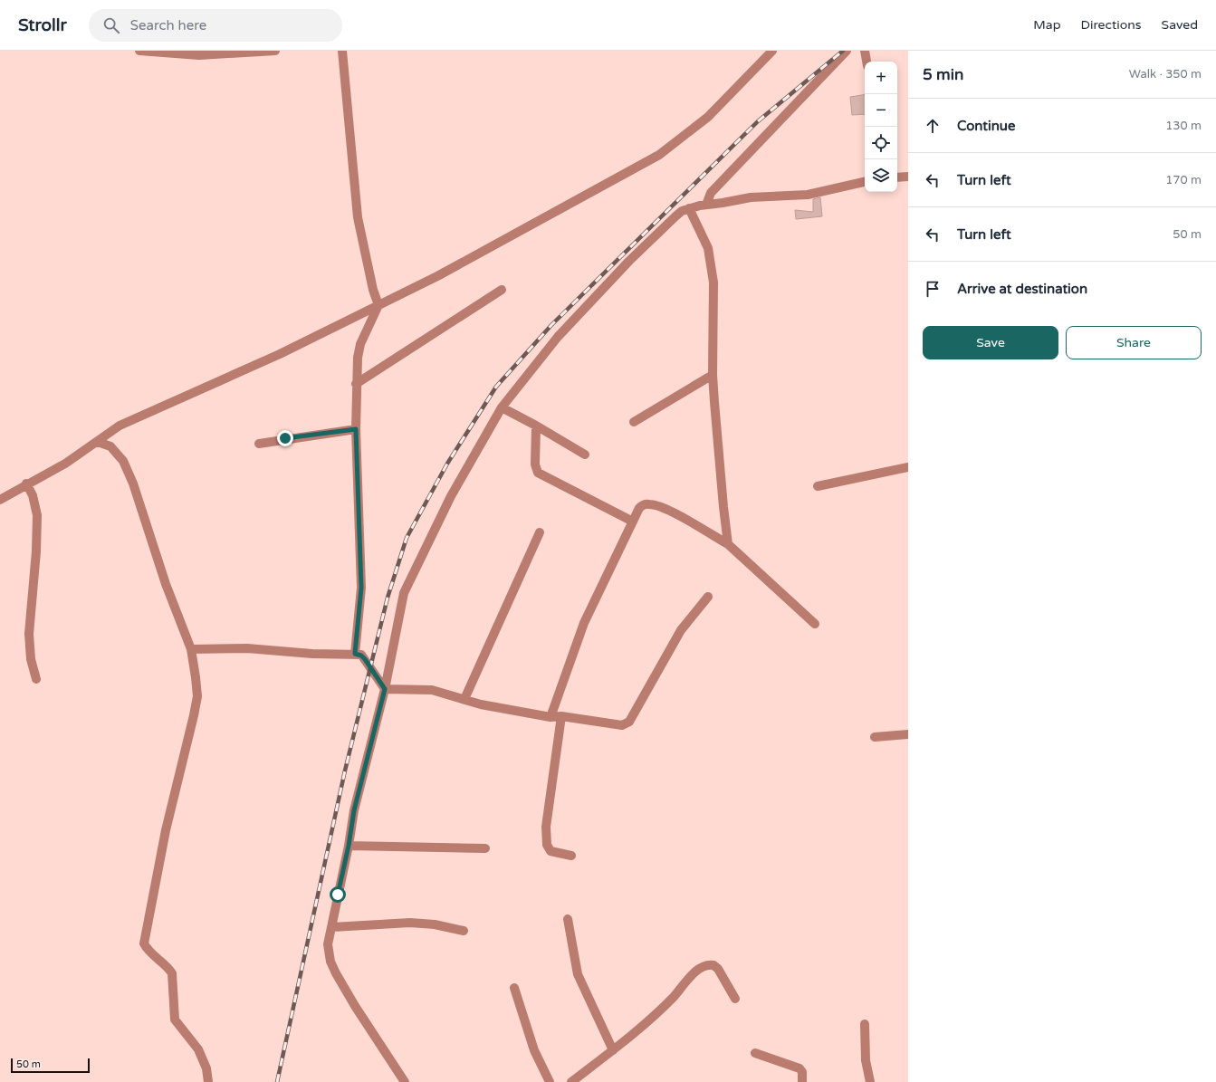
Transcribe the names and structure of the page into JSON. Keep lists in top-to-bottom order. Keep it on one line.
{"scale_bar":"50 m","page":{"header":"Strollr","search":"Search here","nav":["Map","Directions","Saved"],"heading":["5 min","Walk · 350 m"],"map_buttons":["+","−"],"list":[["Continue","130 m"],["Turn left","170 m"],["Turn left","50 m"],"Arrive at destination"],"buttons":["Save","Share"],"scale":"50 m"}}
